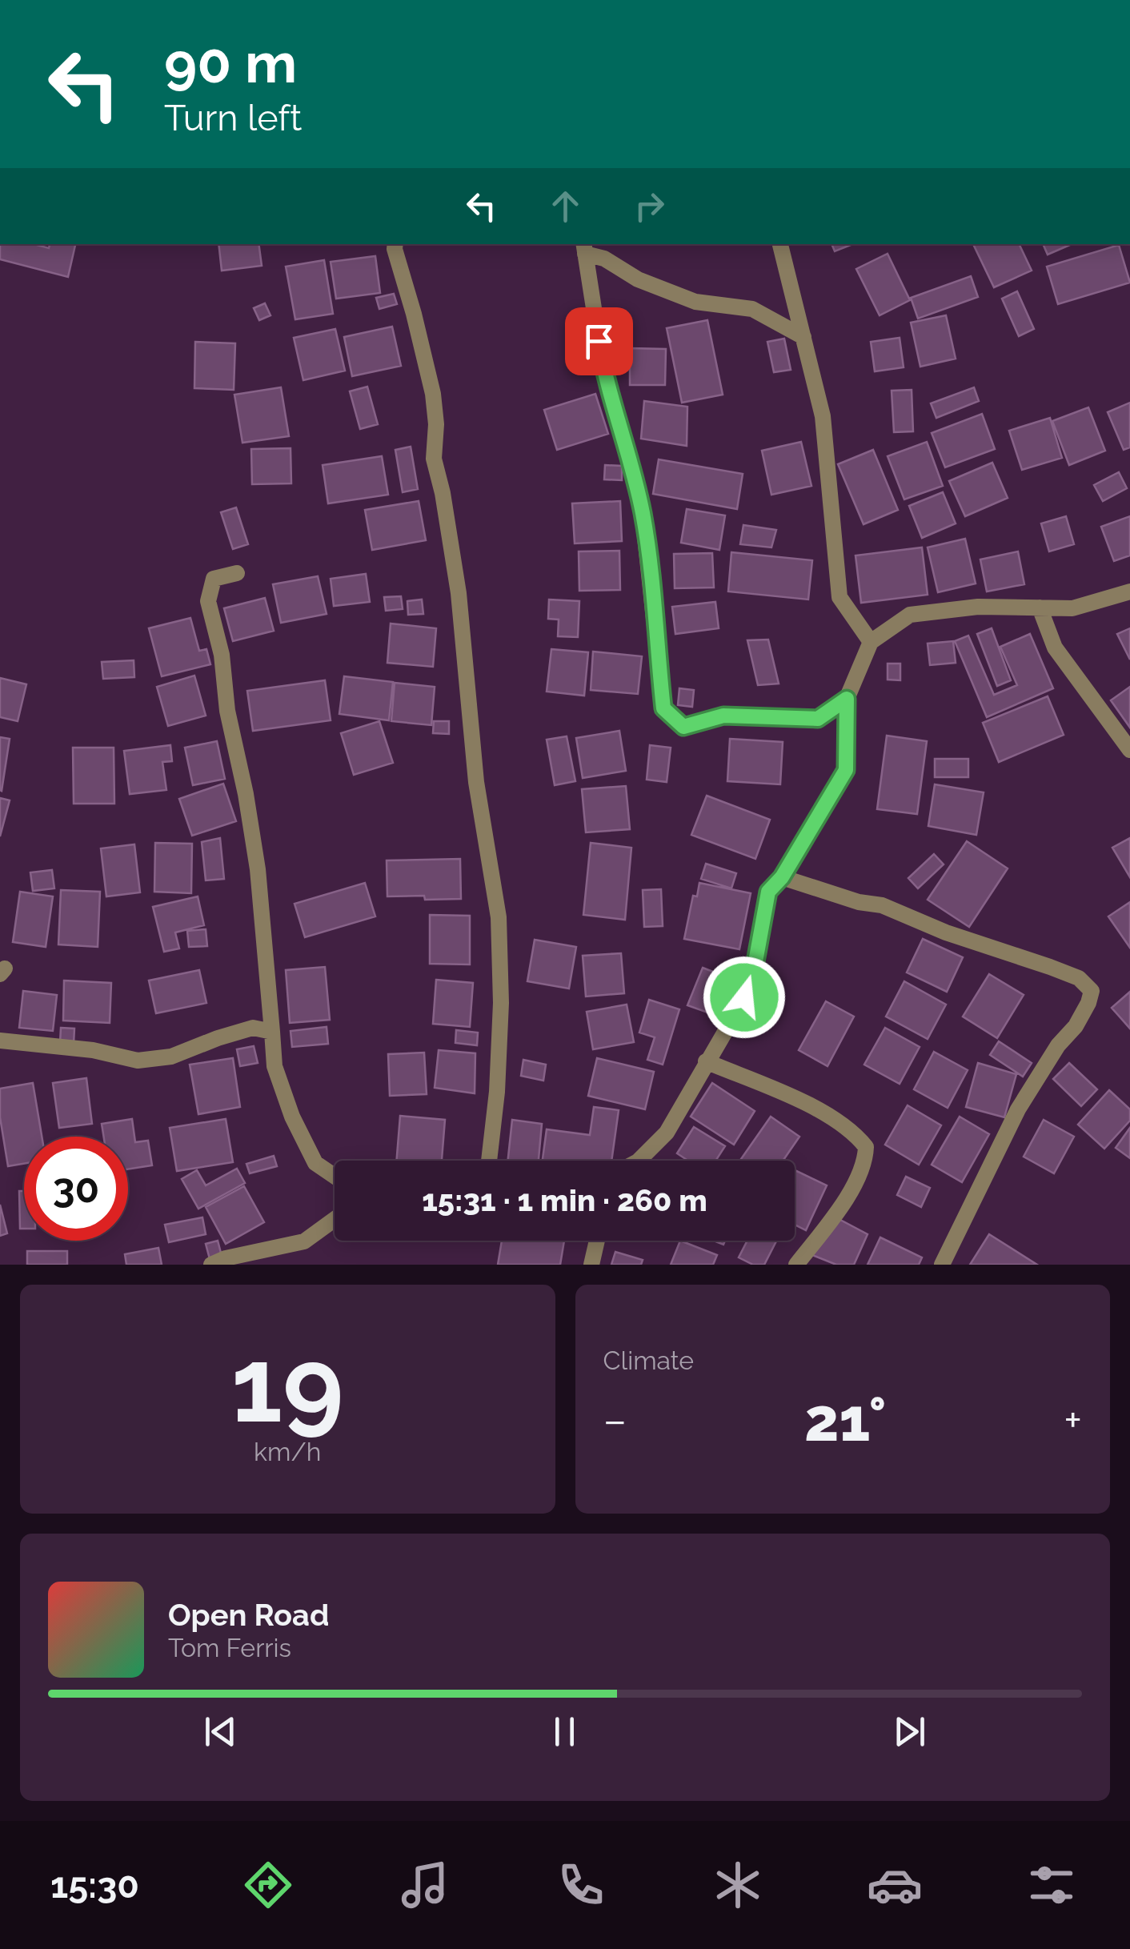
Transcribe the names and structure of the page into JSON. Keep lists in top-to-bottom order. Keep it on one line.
{"page":{"turn":["90 m","Turn left"],"limit":"30","trip":"15:31 · 1 min · 260 m","tile":[["19","km/h"],"Climate"],"heat":["−","21°","+"],"song":["Open Road","Tom Ferris"],"tabs":"15:30"}}
